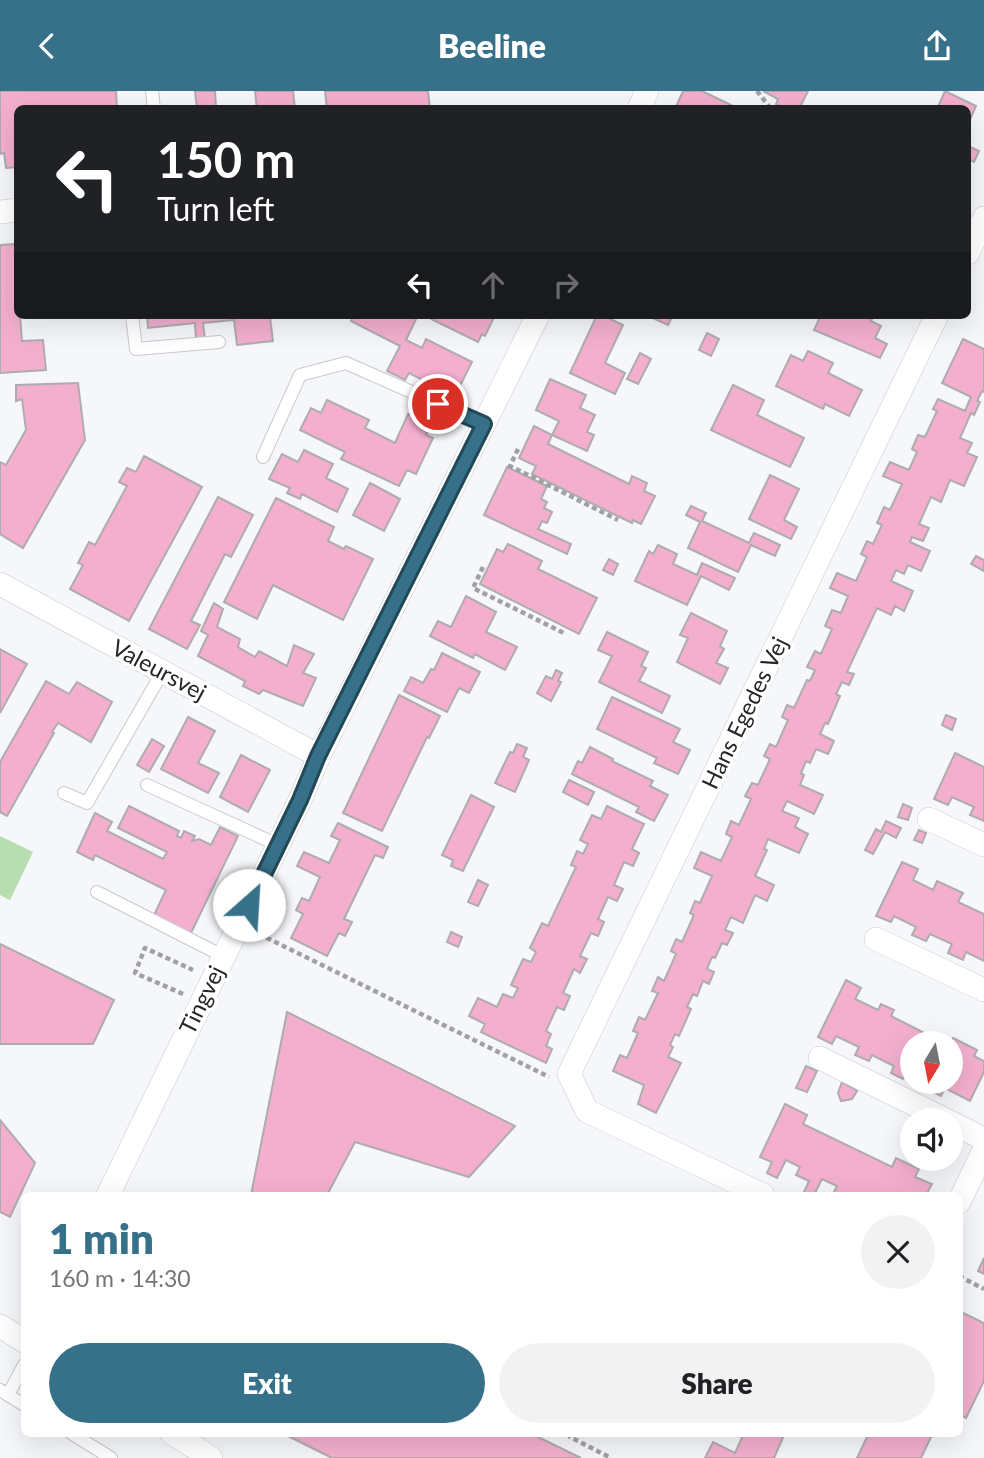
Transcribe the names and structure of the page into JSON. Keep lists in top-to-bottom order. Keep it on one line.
{"streets":{"street":["Valeursvej","Hans Egedes Vej","Tingvej"]},"crossings":[["Valeursvej","Tingvej"]],"north":"bottom","page":{"header":"Beeline","turn":["150 m","Turn left"],"heading":["1 min","160 m · 14:30"],"buttons":["Exit","Share"]}}
